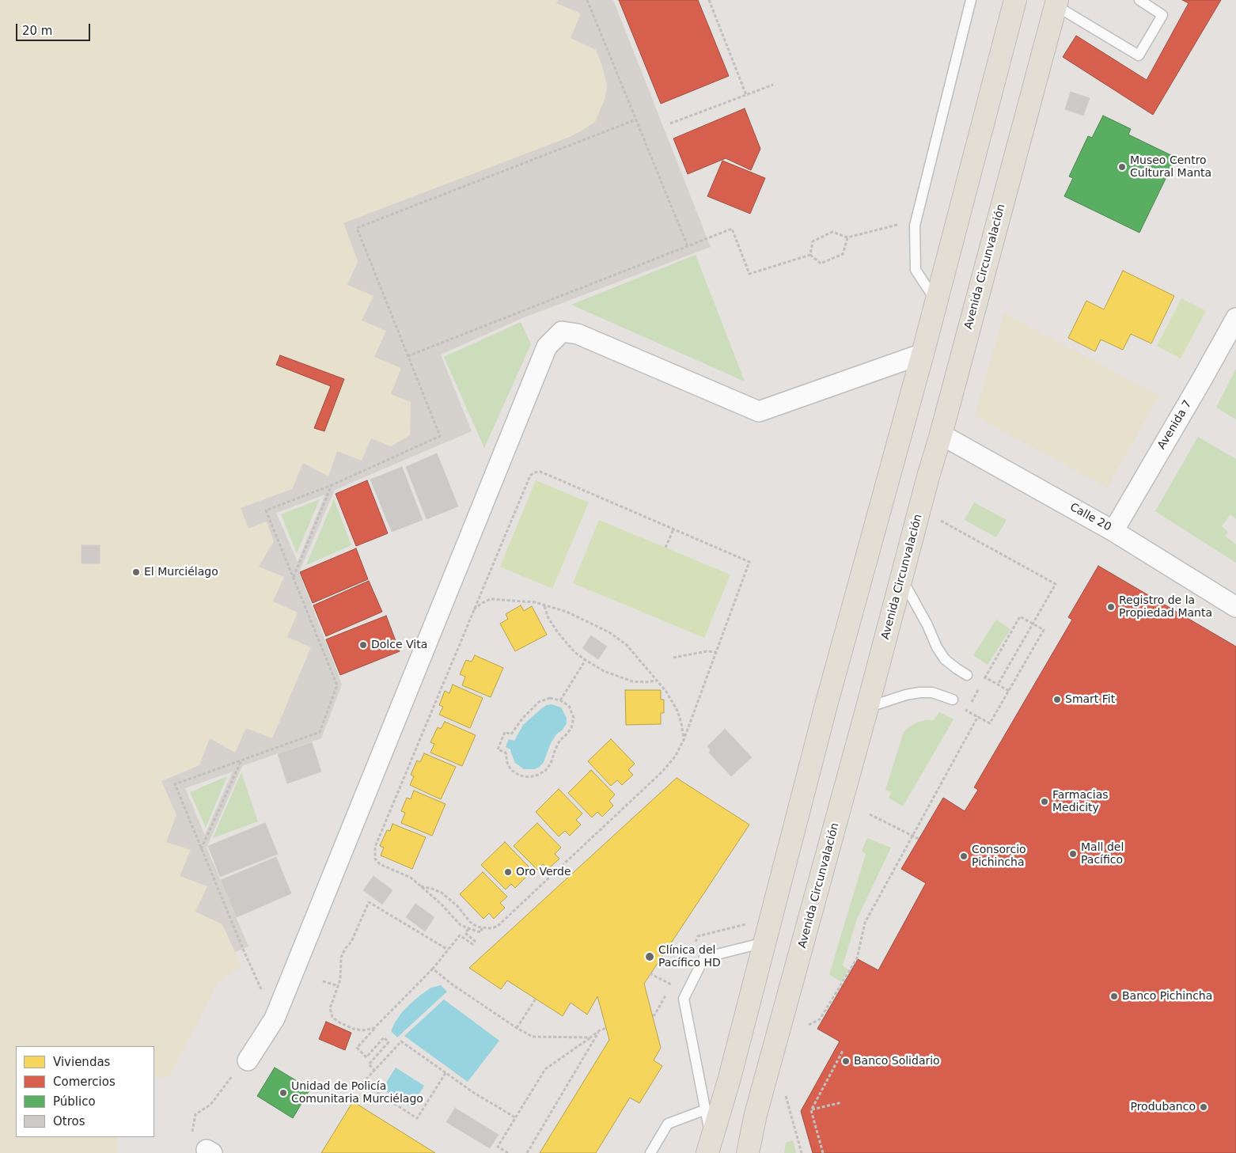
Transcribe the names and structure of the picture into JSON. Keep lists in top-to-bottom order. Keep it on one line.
{"streets":{"main road":["Avenida Circunvalación"],"street":["Avenida 7","Calle 20"]},"crossings":[["Avenida Circunvalación","Calle 20"],["Avenida 7","Calle 20"]],"places":["Museo Centro Cultural Manta","El Murciélago","Registro de la Propiedad Manta","Dolce Vita","Smart Fit","Farmacias Medicity","Mall del Pacífico","Consorcio Pichincha","Oro Verde","Clínica del Pacífico HD","Banco Pichincha","Banco Solidario","Unidad de Policía Comunitaria Murciélago","Produbanco"],"legend":["Viviendas","Comercios","Público","Otros"],"scale_bar":"20 m"}
